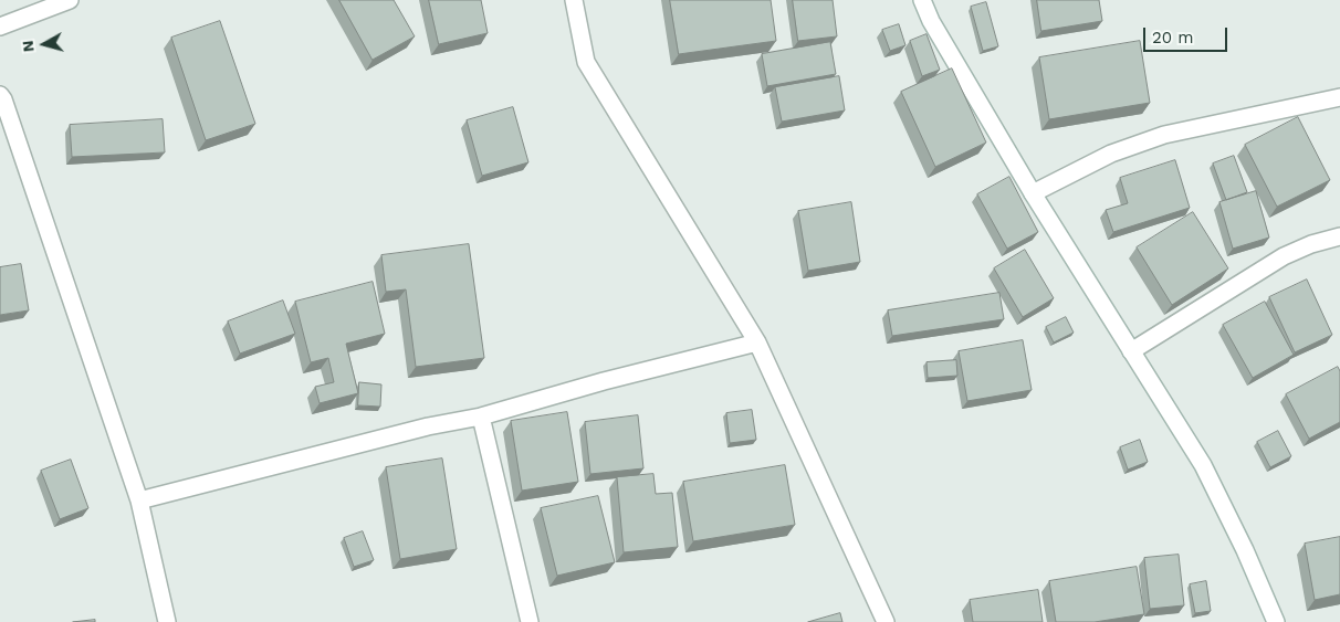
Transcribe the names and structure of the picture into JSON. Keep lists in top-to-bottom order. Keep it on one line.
{"scale_bar":"20 m","north":"left"}
